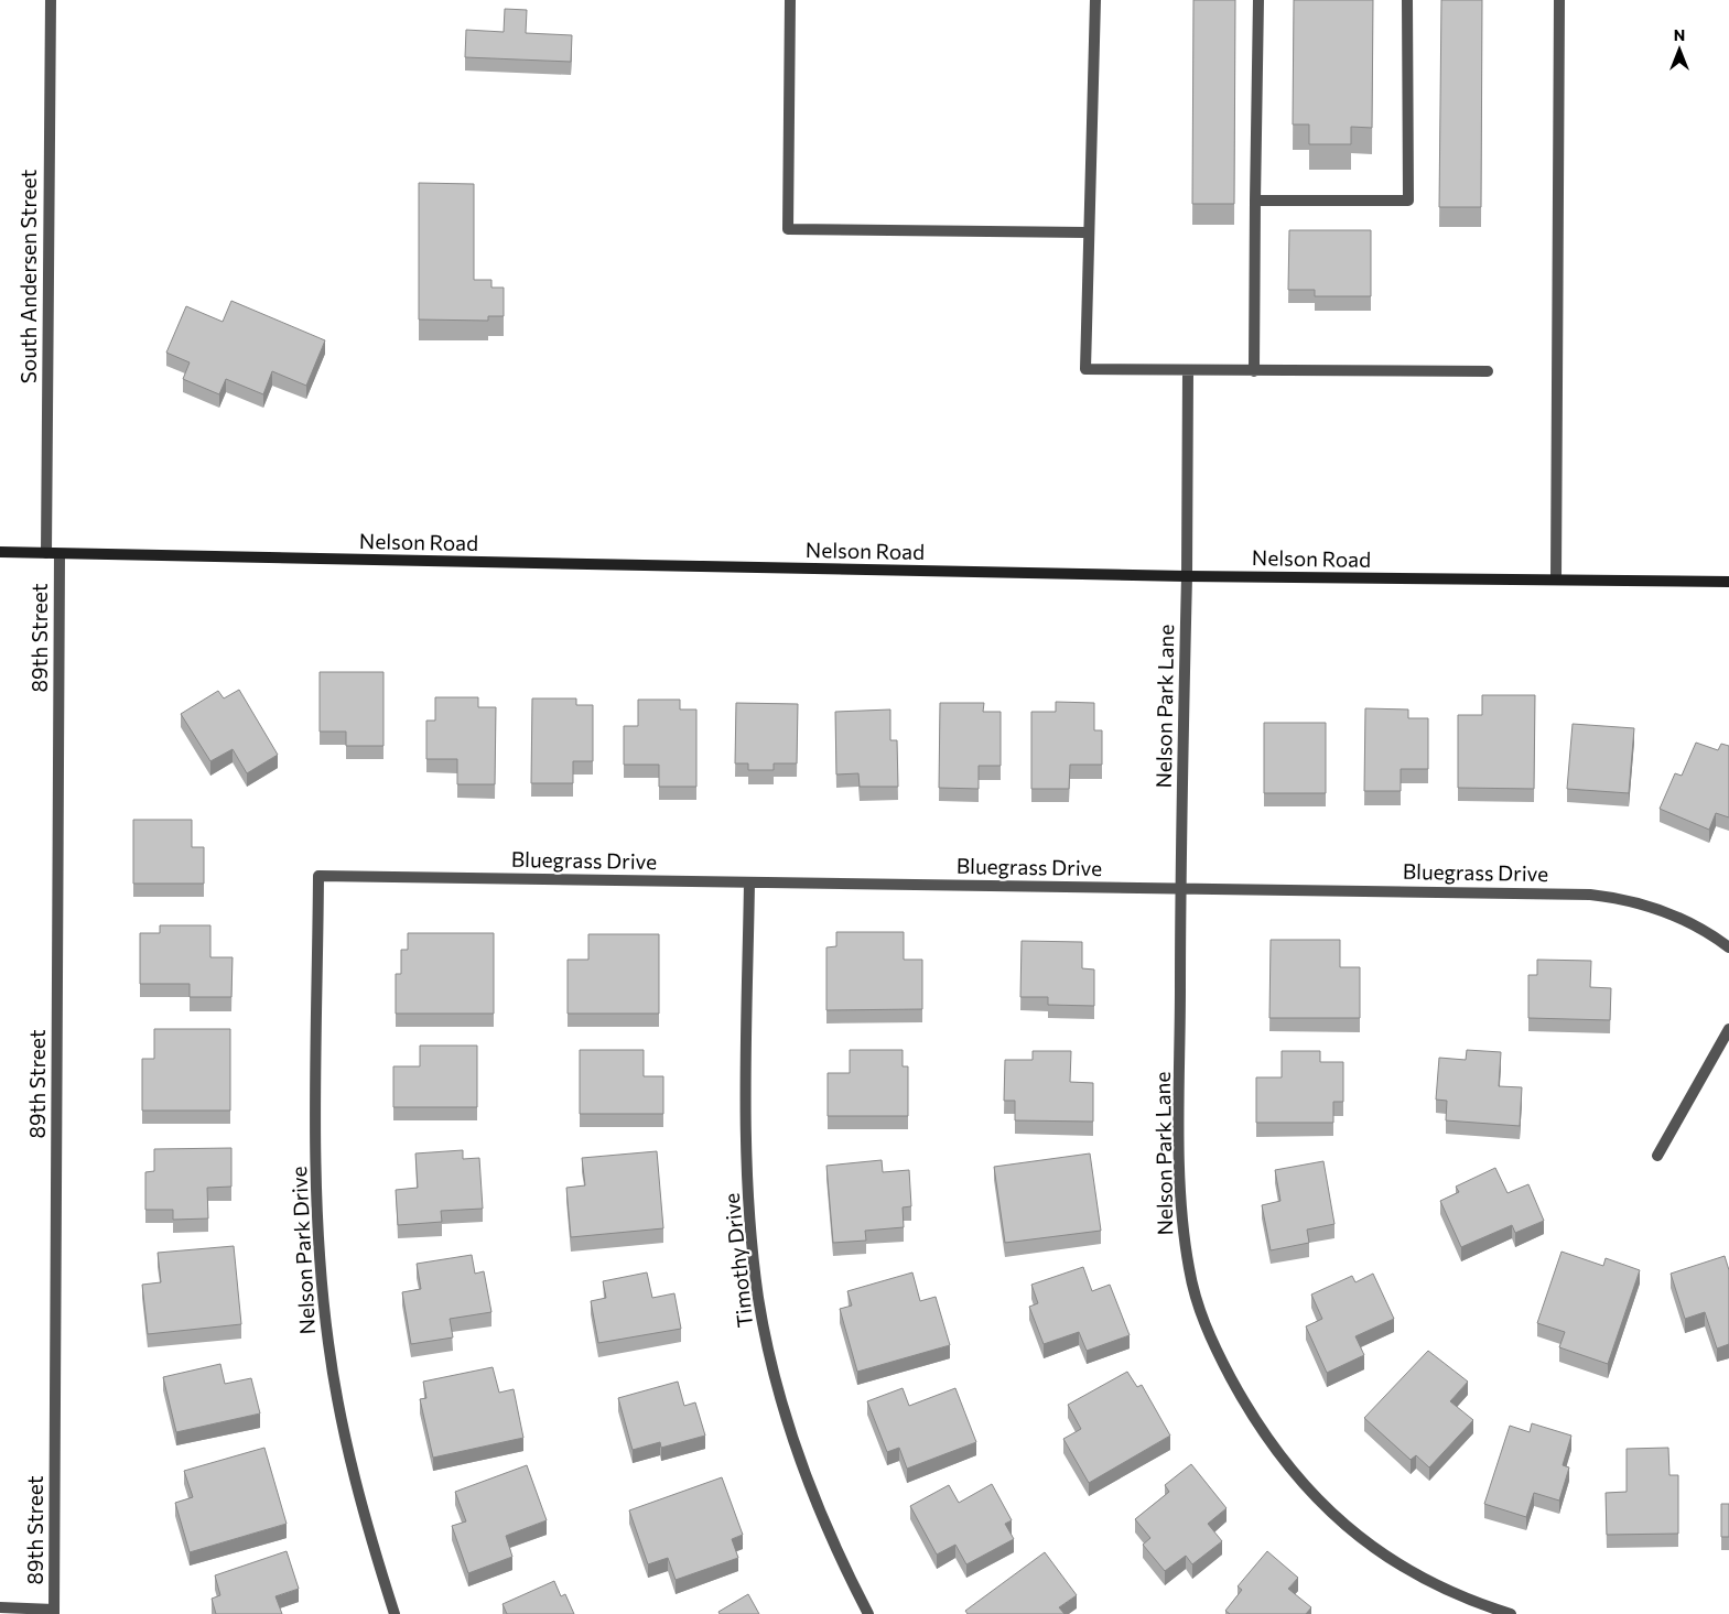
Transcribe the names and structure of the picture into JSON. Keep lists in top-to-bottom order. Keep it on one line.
{"streets":{"main road":["Nelson Road"],"street":["South Andersen Street","89th Street","Nelson Park Lane","Bluegrass Drive","Nelson Park Drive","Timothy Drive"]},"crossings":[["South Andersen Street","Nelson Road"],["Nelson Road","89th Street"],["Nelson Road","Nelson Park Lane"],["Nelson Park Lane","Bluegrass Drive"],["Bluegrass Drive","Nelson Park Drive"],["Bluegrass Drive","Timothy Drive"]],"north":"top"}
